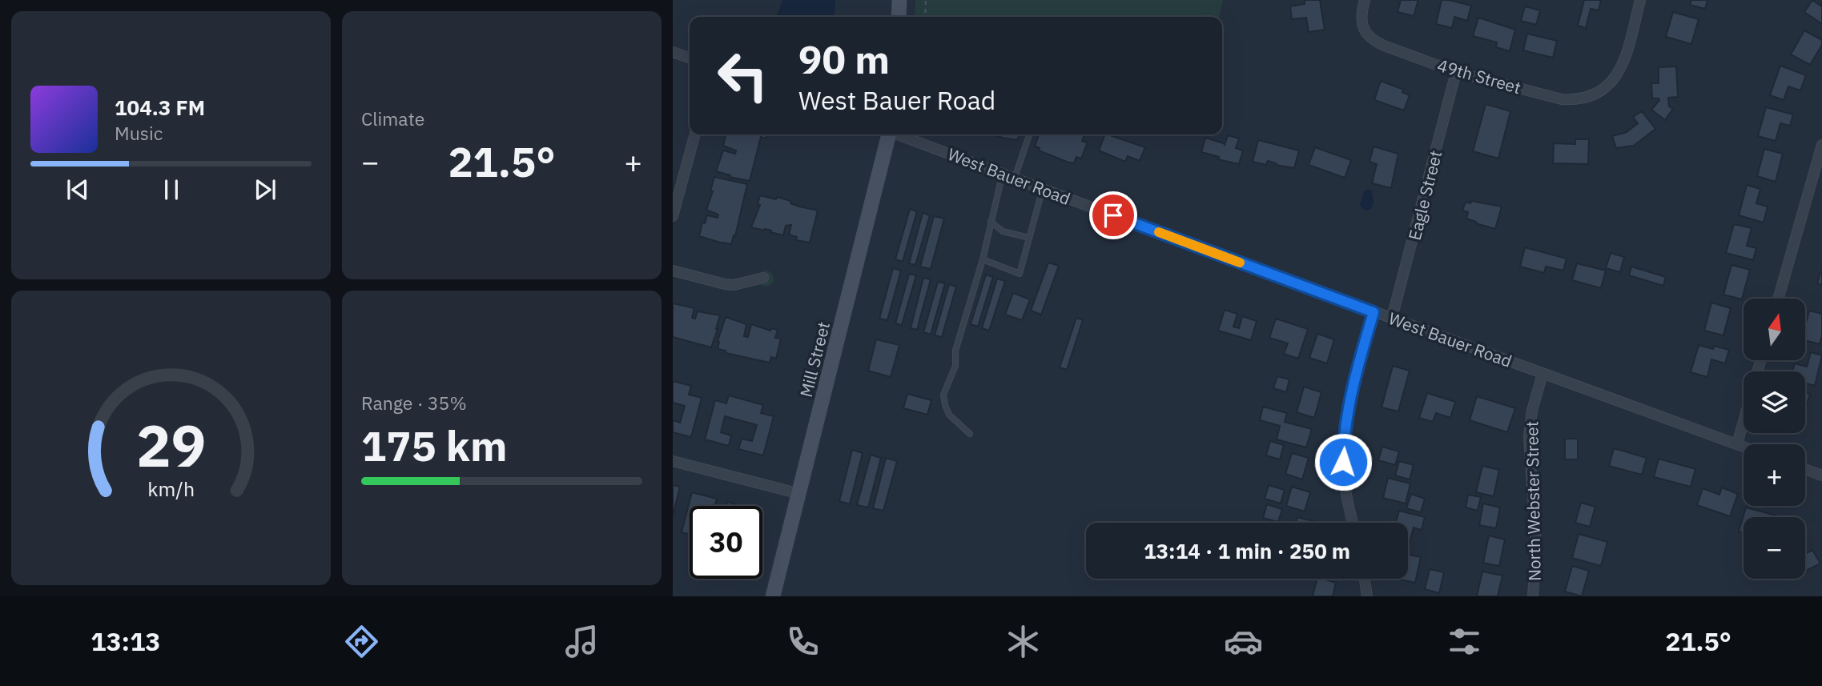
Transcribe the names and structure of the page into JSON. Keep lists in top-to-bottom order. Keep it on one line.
{"streets":{"main road":["Mill Street"],"street":["49th Street","West Bauer Road","Eagle Street","North Webster Street"]},"crossings":[["49th Street","Eagle Street"],["West Bauer Road","Eagle Street"],["West Bauer Road","North Webster Street"]],"north":"top","page":{"tile":["Climate",["Range · 35%","175 km"]],"turn":["90 m","West Bauer Road"],"song":["104.3 FM","Music"],"heat":["−","21.5°","+"],"map_buttons":["+","−"],"limit":"30","trip":"13:14 · 1 min · 250 m","tabs":["13:13","21.5°"],"gauge":["29","km/h"]}}
